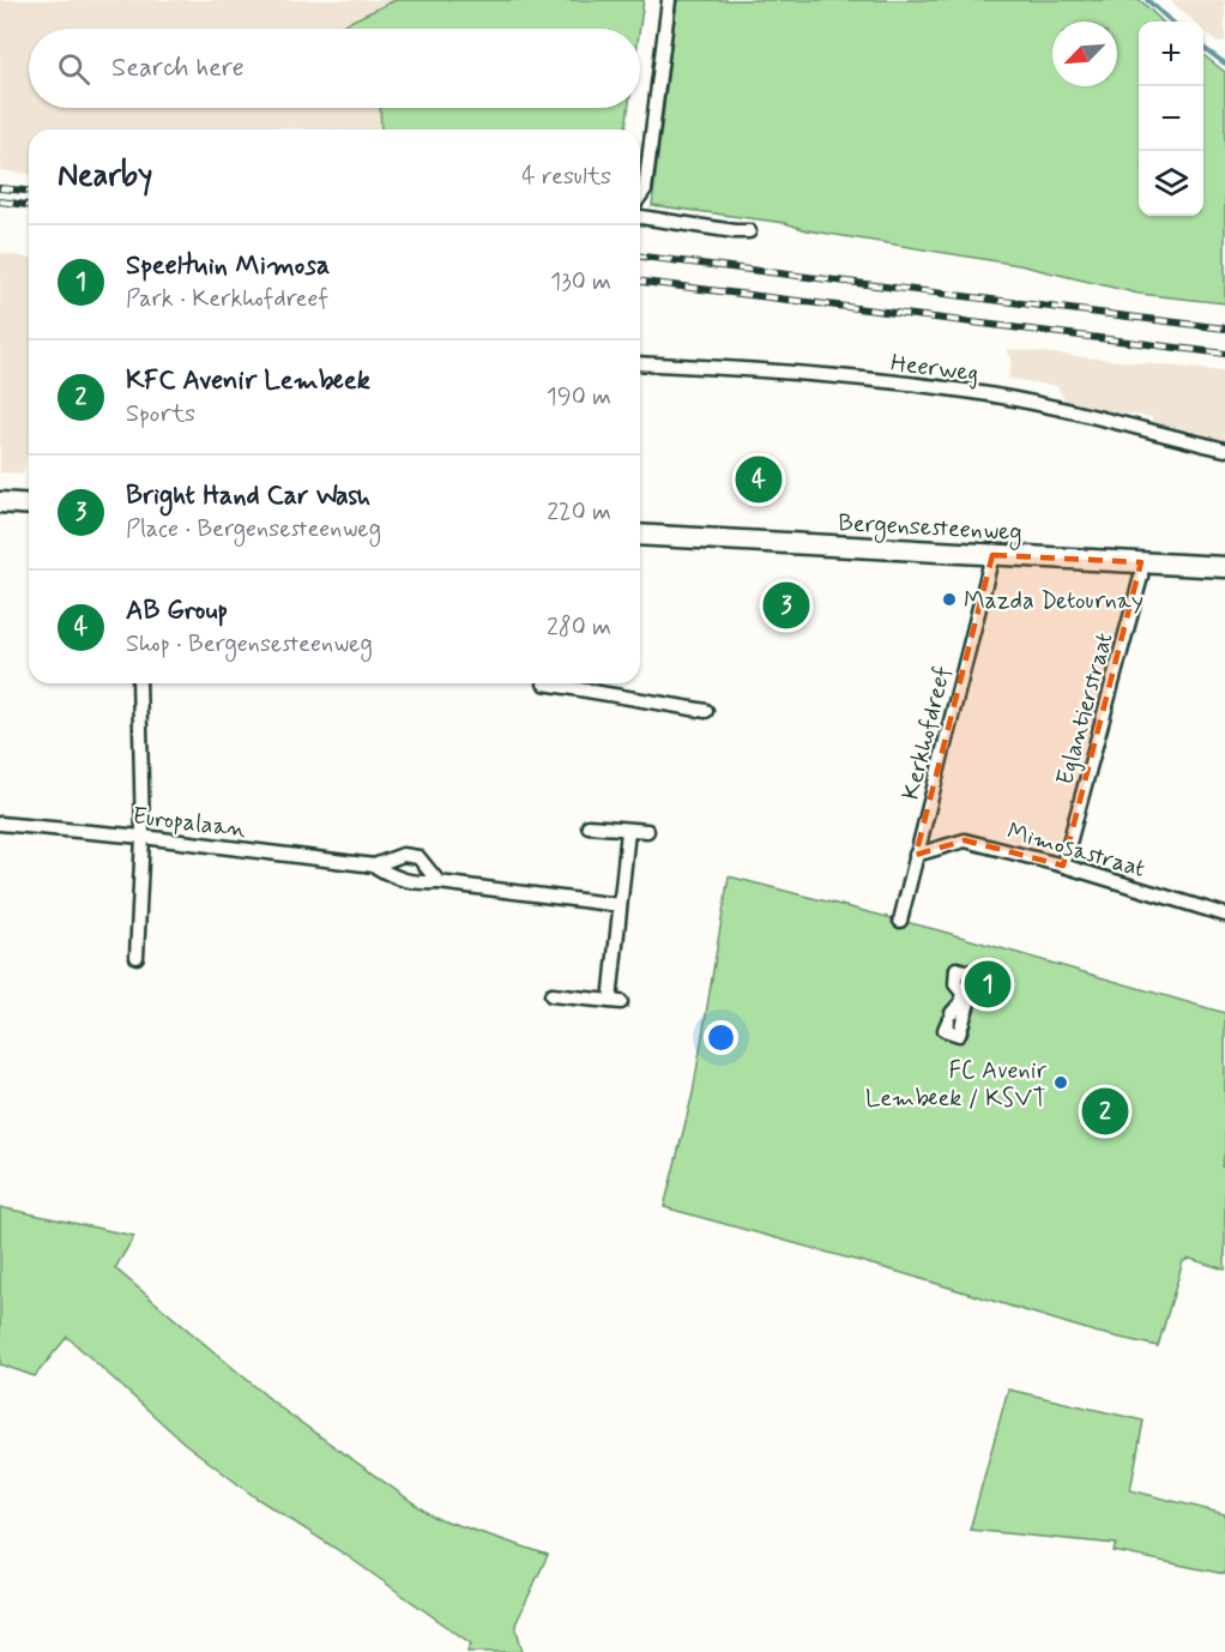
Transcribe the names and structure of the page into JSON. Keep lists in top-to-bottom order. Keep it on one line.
{"streets":{"main road":["Bergensesteenweg"],"street":["Heerweg","Eglantierstraat","Kerkhofdreef","Europalaan","Mimosastraat"]},"crossings":[["Bergensesteenweg","Eglantierstraat"],["Bergensesteenweg","Kerkhofdreef"],["Eglantierstraat","Mimosastraat"],["Kerkhofdreef","Mimosastraat"]],"places":["Mazda Detournay","FC Avenir Lembeek / KSVT"],"north":"bottom left","page":{"map_buttons":["+","−"],"search":"Search here","heading":["Nearby","4 results"],"list":[{"mark":"1","name":"Speeltuin Mimosa","note":"Park · Kerkhofdreef","value":"130 m"},{"mark":"2","name":"KFC Avenir Lembeek","note":"Sports","value":"190 m"},{"mark":"3","name":"Bright Hand Car Wash","note":"Place · Bergensesteenweg","value":"220 m"},{"mark":"4","name":"AB Group","note":"Shop · Bergensesteenweg","value":"280 m"}],"pins":["4","3","1","2"]}}
